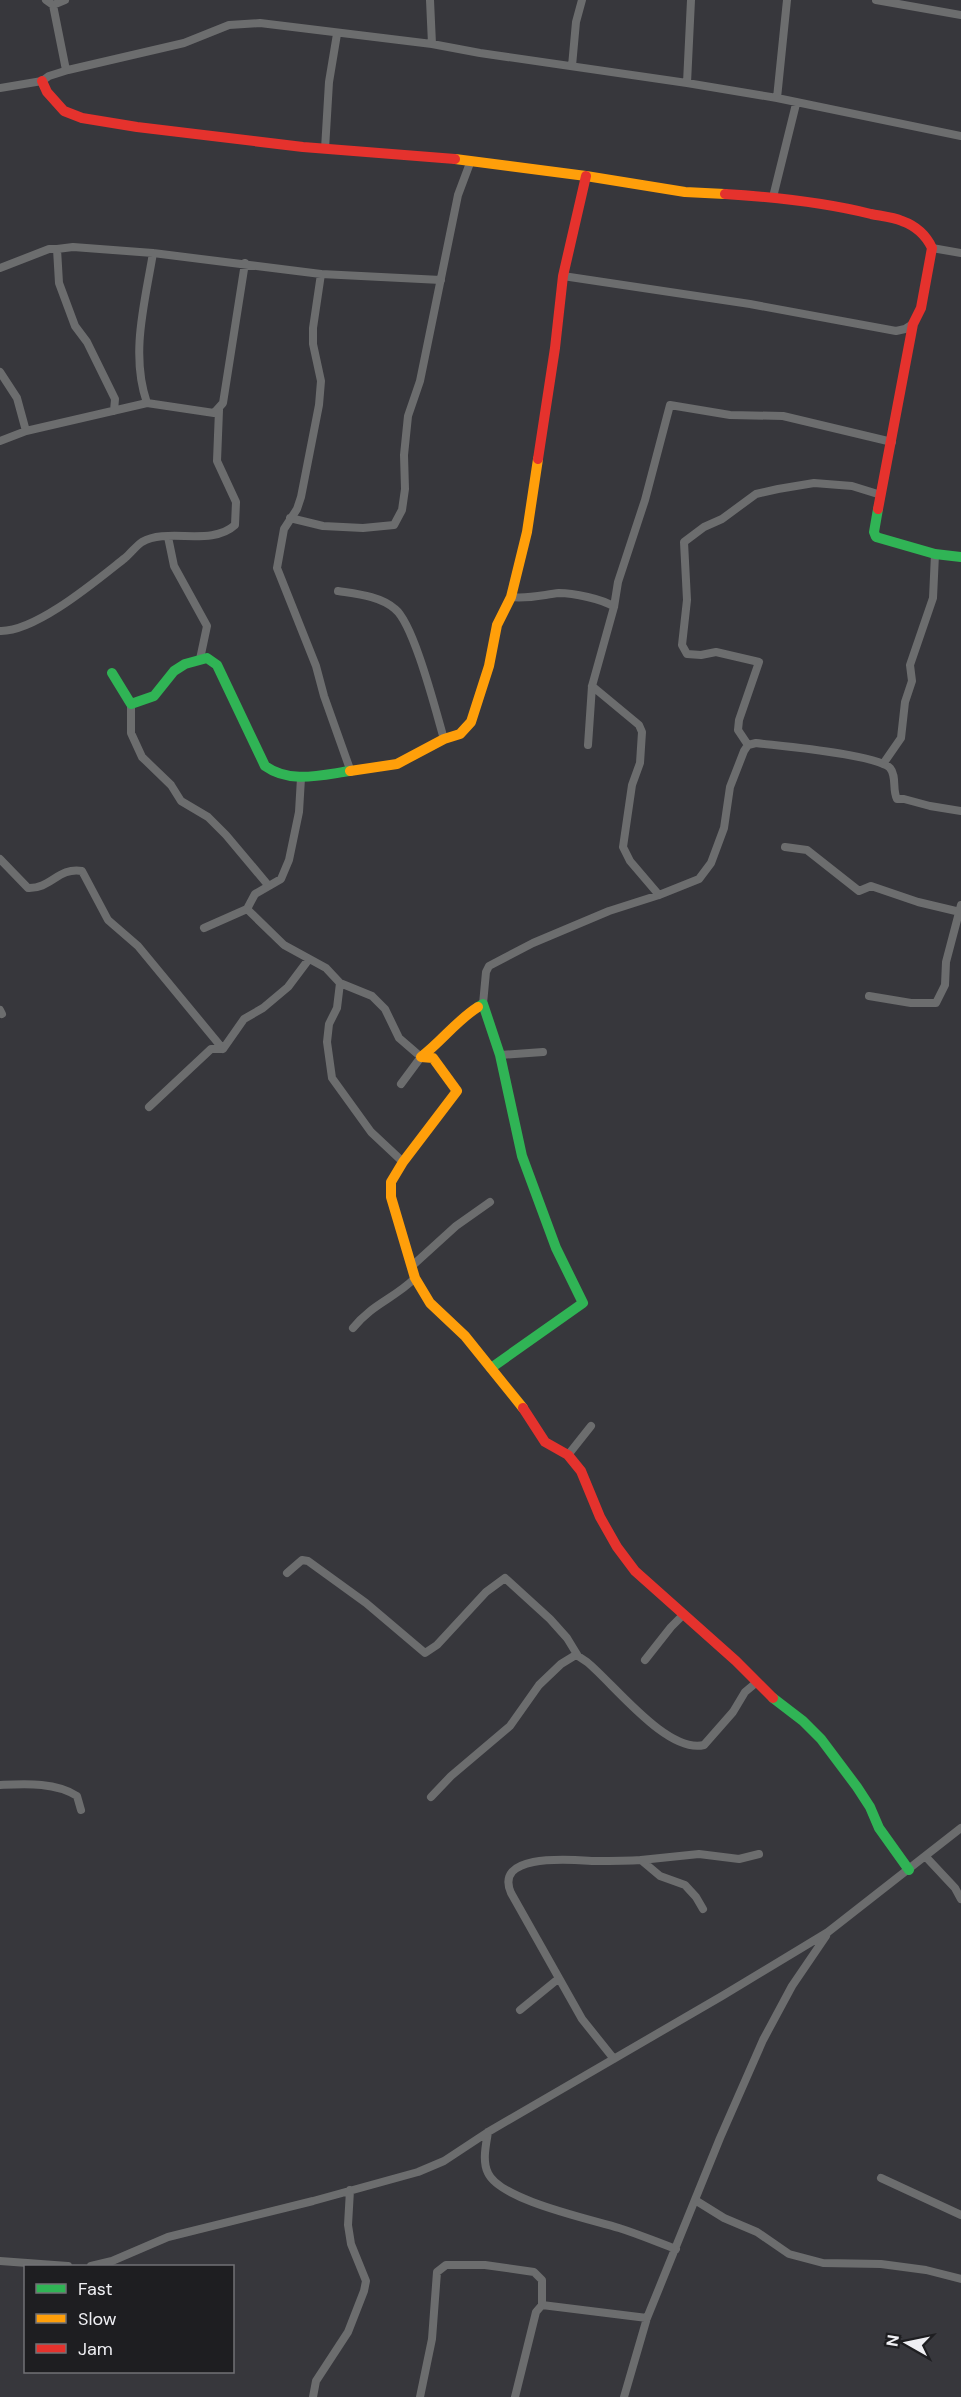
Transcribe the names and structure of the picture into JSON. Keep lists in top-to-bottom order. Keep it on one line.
{"legend":["Fast","Slow","Jam"],"north":"left"}
